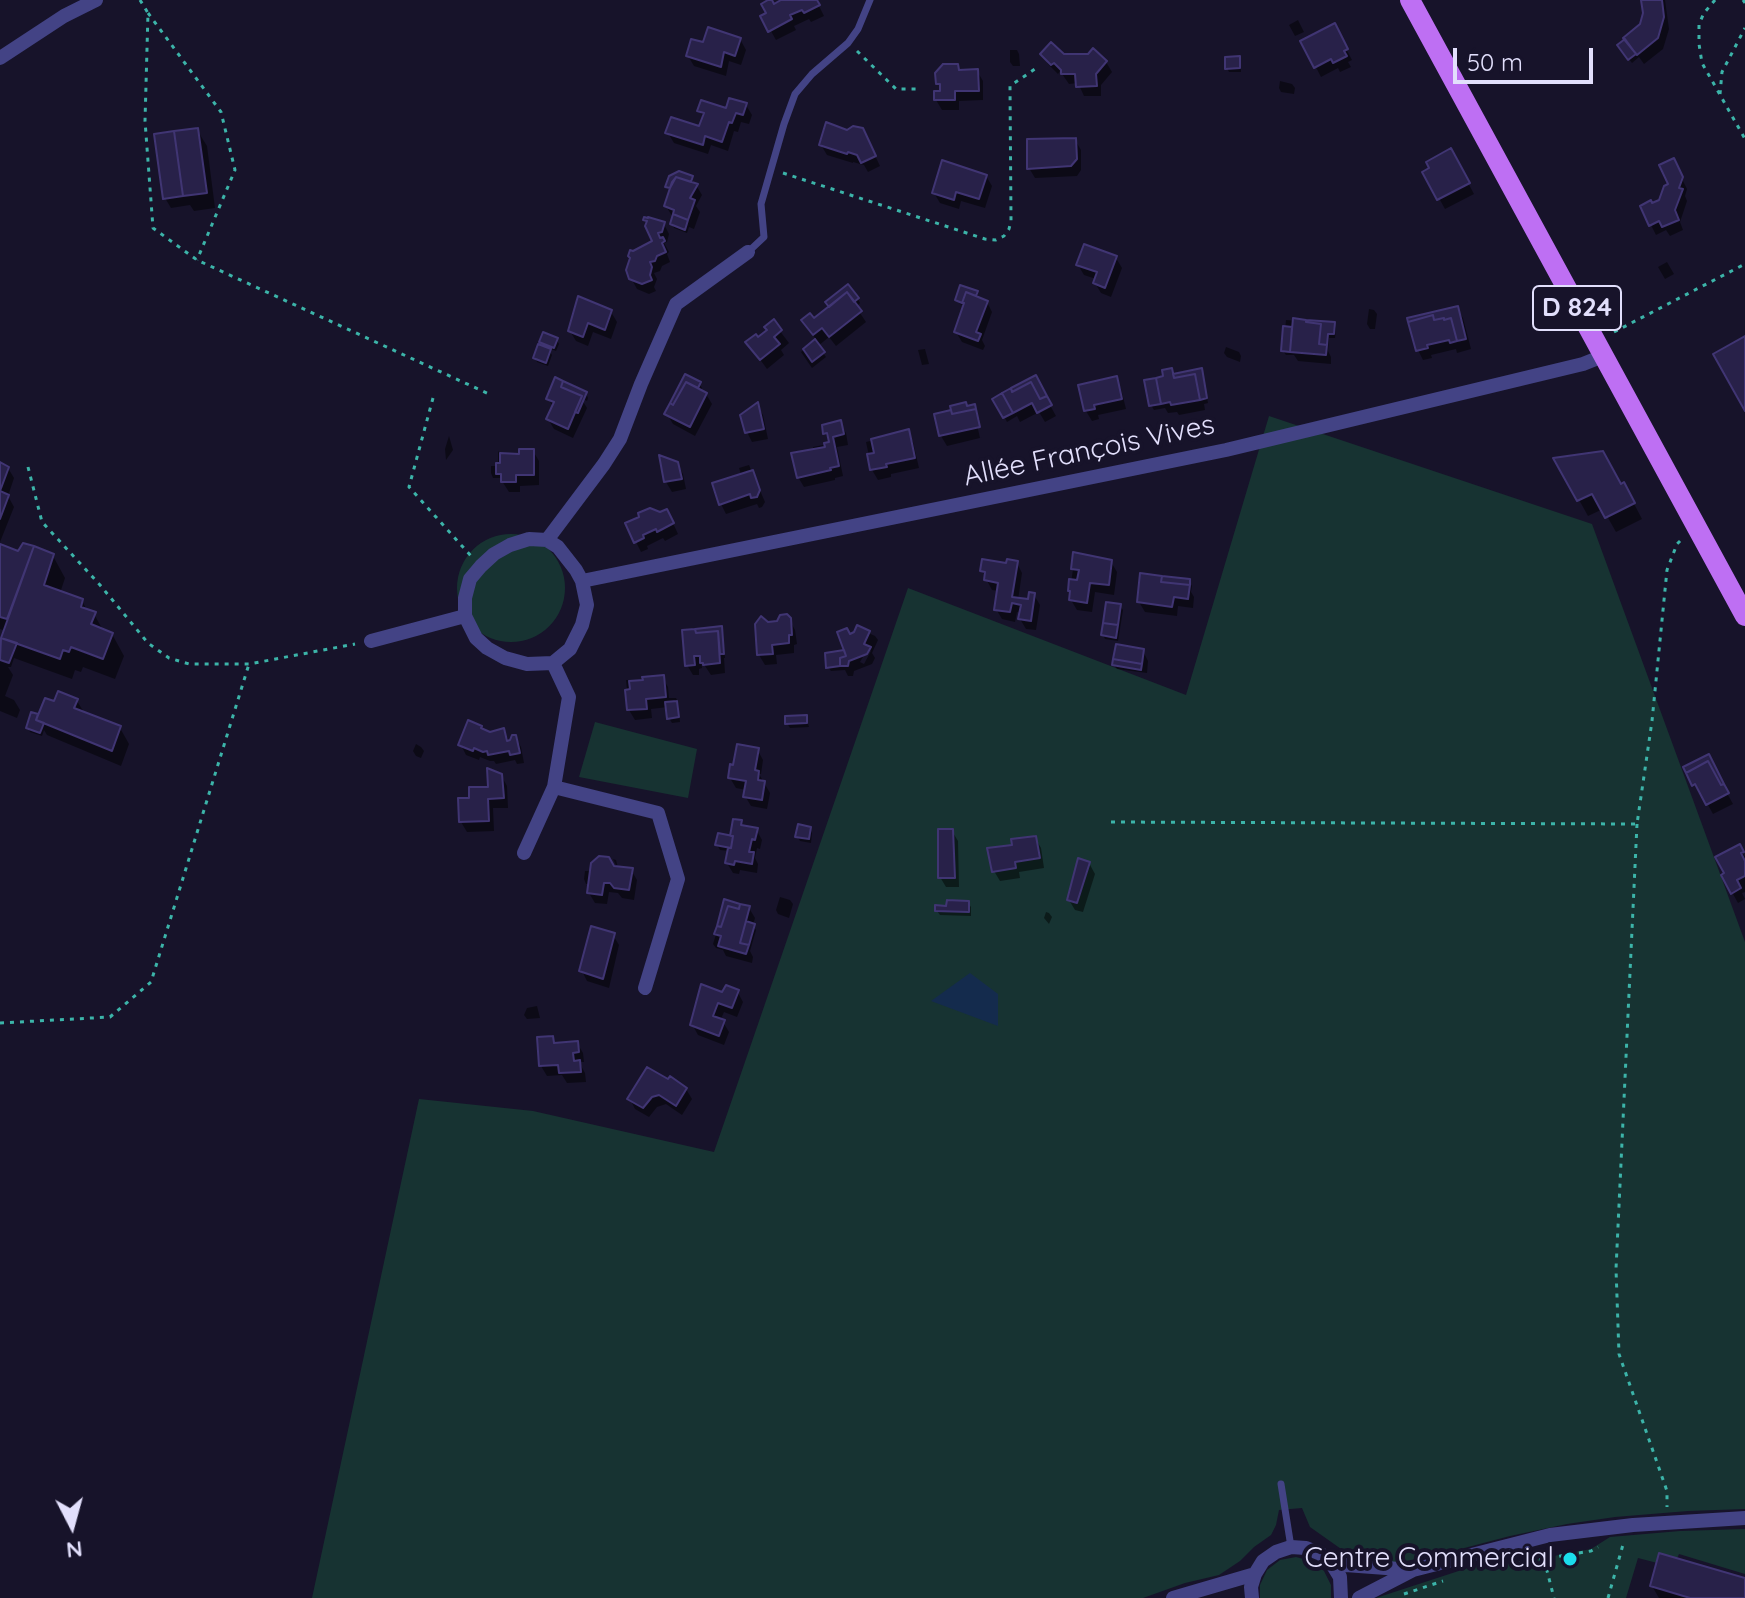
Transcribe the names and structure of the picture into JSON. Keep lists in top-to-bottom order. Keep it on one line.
{"streets":{"main road":["D 824"],"street":["Allée François Vives"]},"crossings":[["D 824","Allée François Vives"]],"places":["Centre Commercial"],"scale_bar":"50 m","north":"bottom"}
